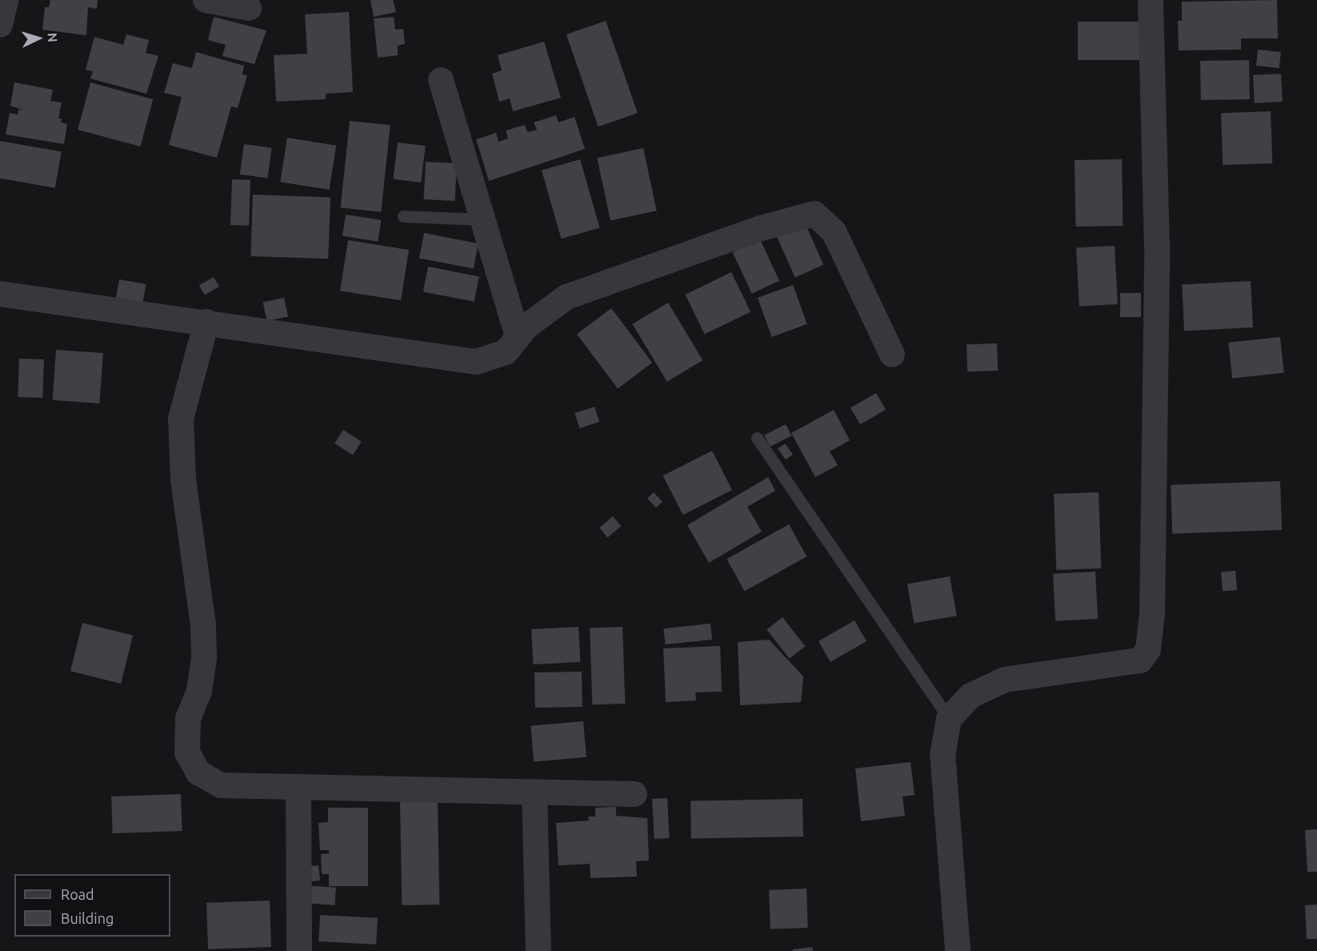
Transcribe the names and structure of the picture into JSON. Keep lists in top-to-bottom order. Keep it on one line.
{"legend":["Road","Building"],"north":"right"}
